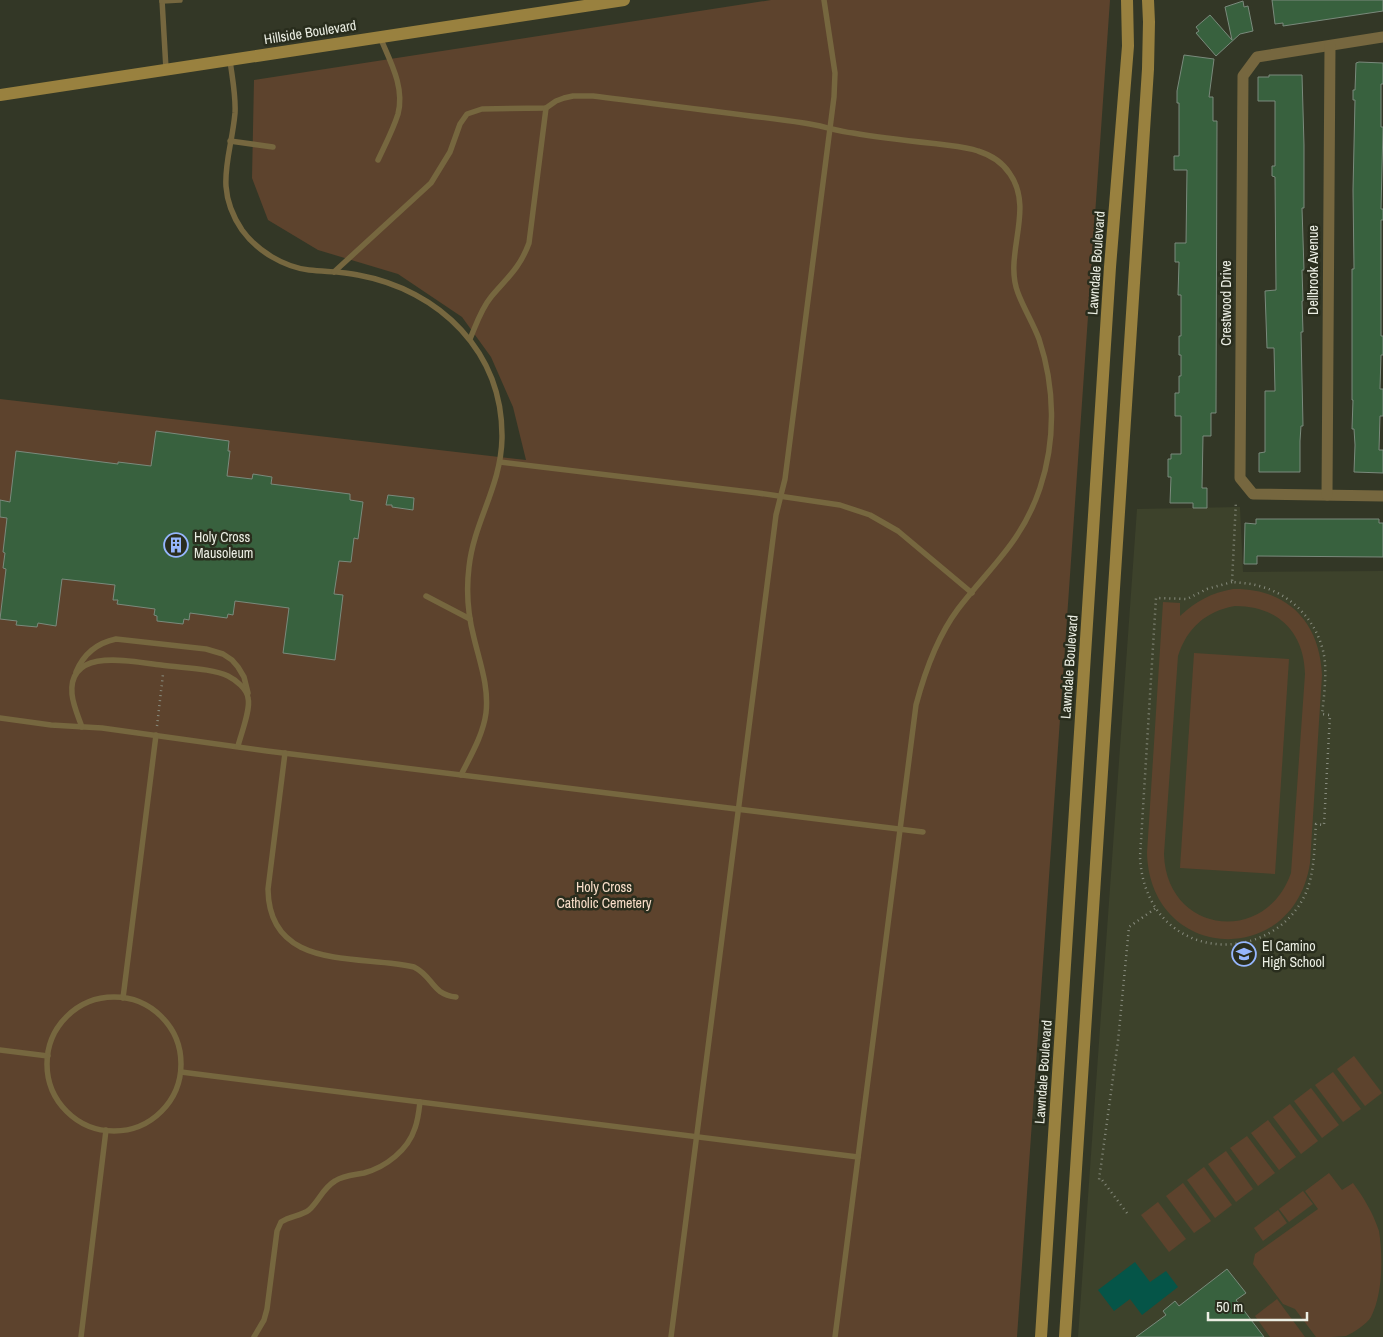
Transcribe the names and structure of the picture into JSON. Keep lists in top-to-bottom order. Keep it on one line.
{"streets":{"street":["Hillside Boulevard","Lawndale Boulevard","Dellbrook Avenue","Crestwood Drive"]},"crossings":[["Dellbrook Avenue","Crestwood Drive"]],"parks":["Holy Cross Catholic Cemetery"],"places":{"building":["Holy Cross Mausoleum"],"school or university":["El Camino High School"]},"scale_bar":"50 m"}
